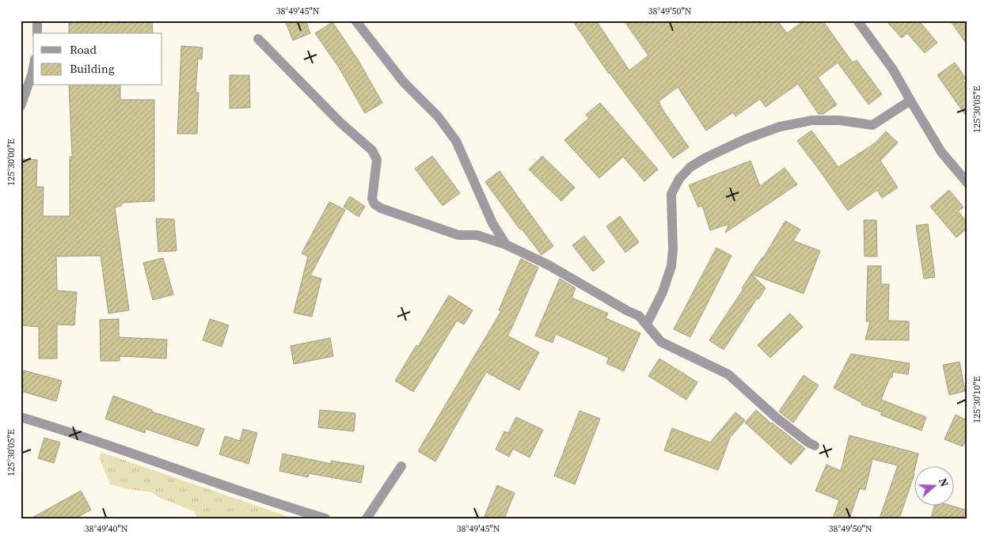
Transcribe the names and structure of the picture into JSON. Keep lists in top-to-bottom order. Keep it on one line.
{"legend":["Road","Building"],"north":"right","coordinates":["38°49'45\"N","38°49'50\"N","125°30'05\"E","125°30'00\"E","125°30'10\"E","38°49'40\"N"]}
